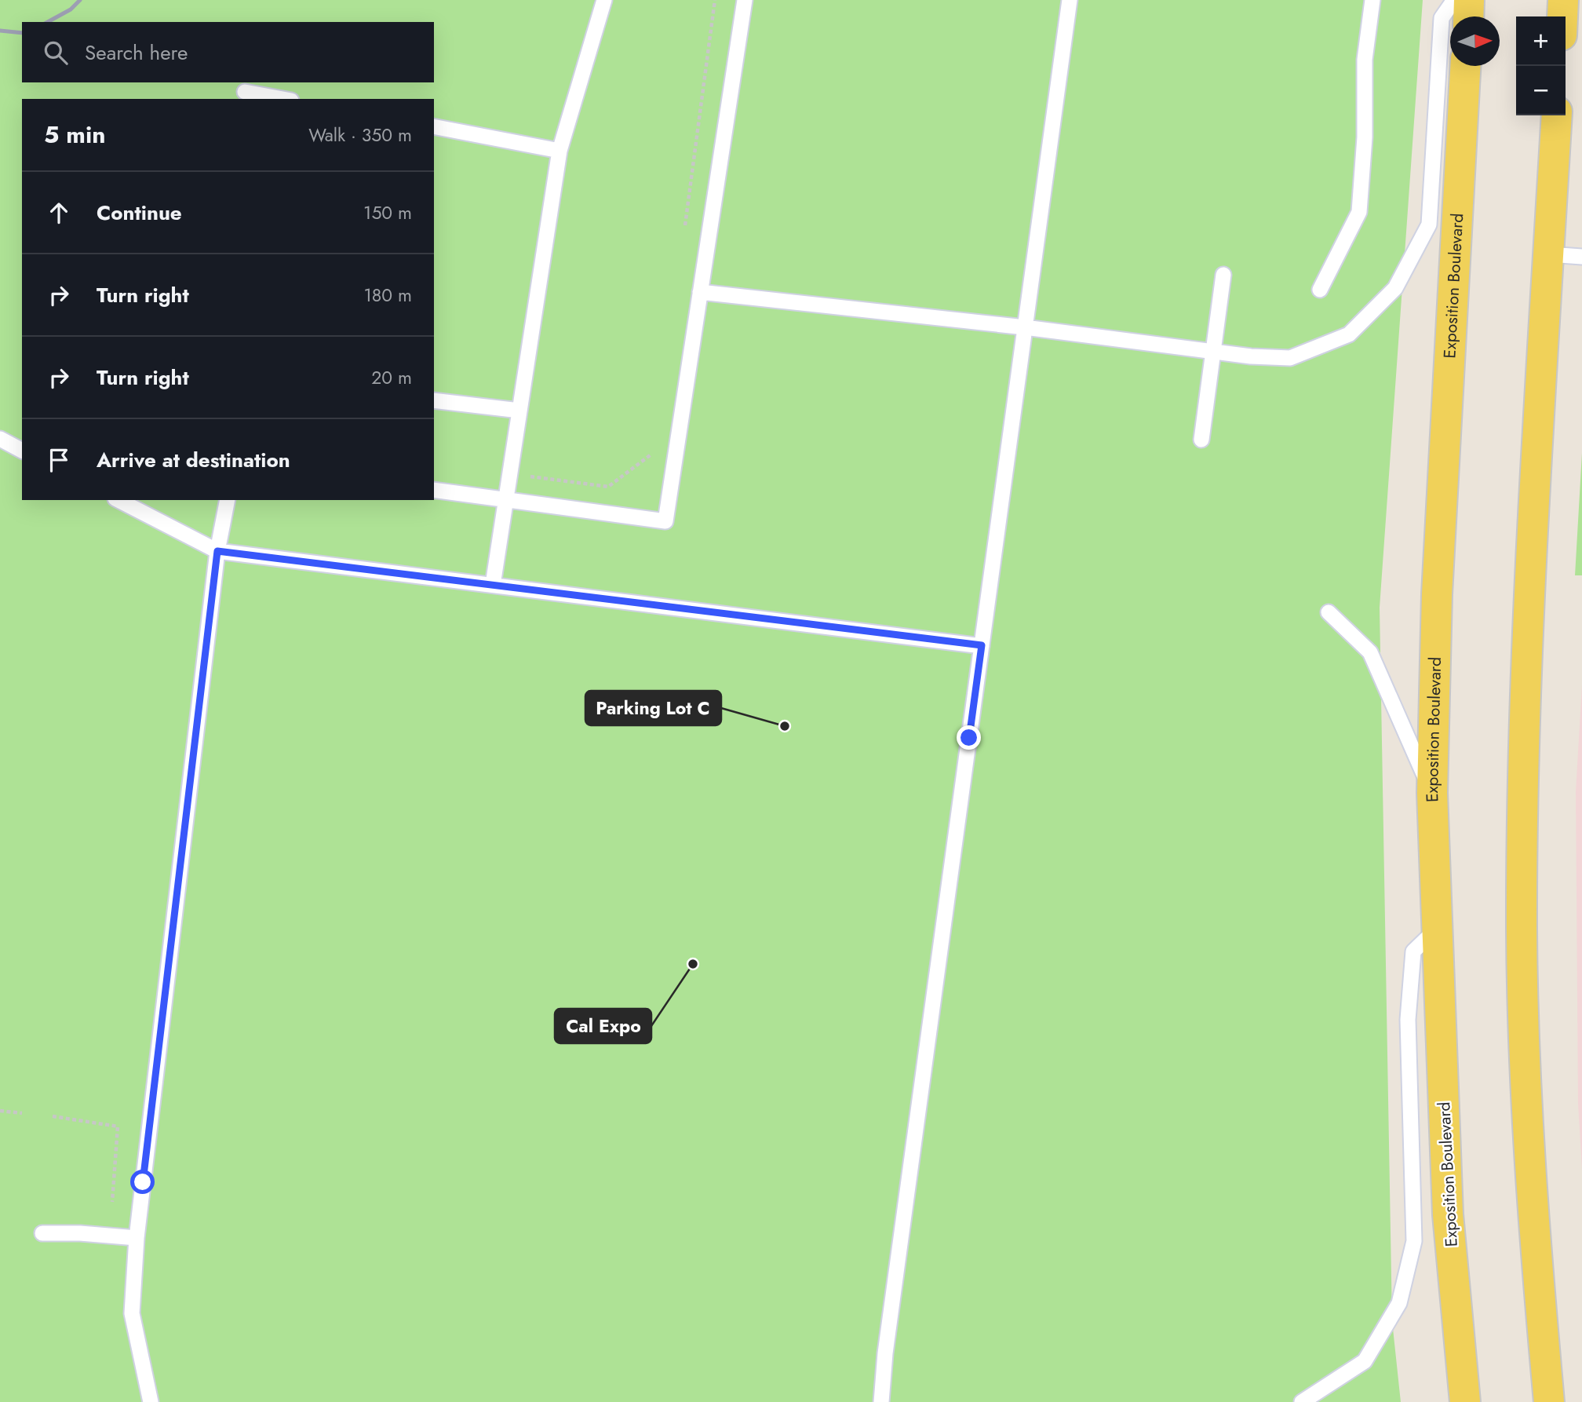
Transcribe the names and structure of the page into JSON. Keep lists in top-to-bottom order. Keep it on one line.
{"streets":{"main road":["Exposition Boulevard"]},"places":["Parking Lot C","Cal Expo"],"north":"right","page":{"map_buttons":["+","−"],"search":"Search here","heading":["5 min","Walk · 350 m"],"list":[["Continue","150 m"],["Turn right","180 m"],["Turn right","20 m"],"Arrive at destination"]}}
